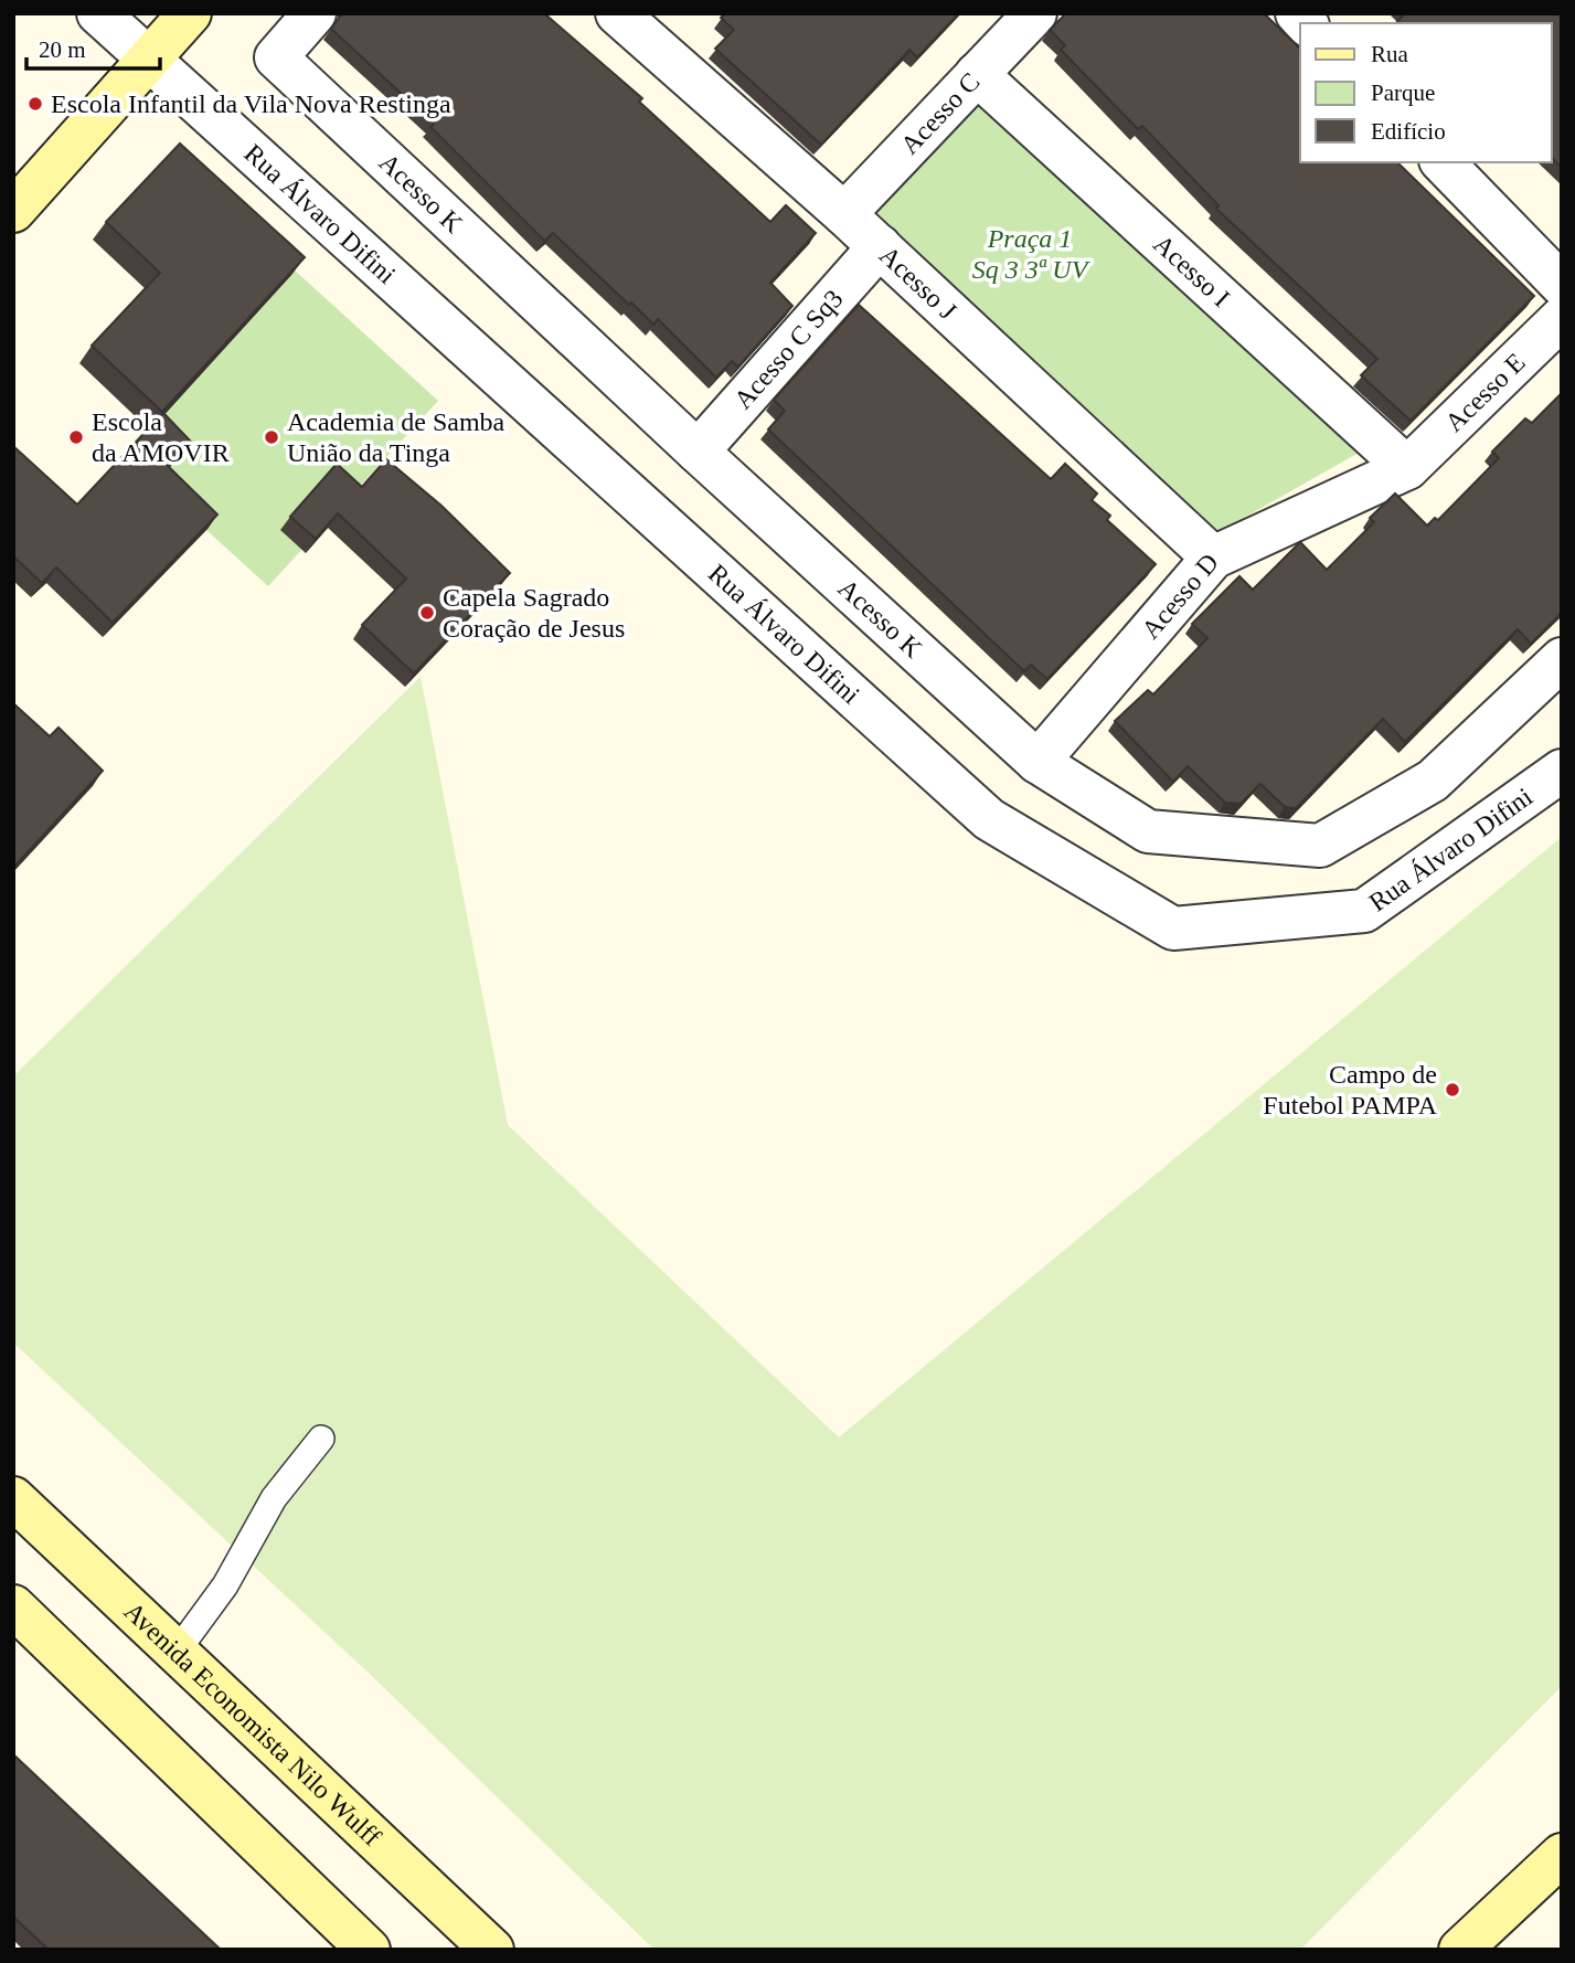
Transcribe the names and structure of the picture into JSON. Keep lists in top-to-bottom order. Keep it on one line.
{"streets":{"street":["Acesso C","Acesso K","Rua Álvaro Difini","Acesso I","Acesso J","Acesso C Sq3","Acesso E","Acesso D","Avenida Economista Nilo Wulff"]},"crossings":[["Acesso C","Acesso I"],["Acesso C","Acesso J"],["Acesso K","Acesso C Sq3"],["Acesso K","Acesso D"],["Acesso I","Acesso E"],["Acesso I","Acesso D"],["Acesso J","Acesso C Sq3"],["Acesso J","Acesso D"],["Acesso E","Acesso D"]],"parks":["Praça 1 Sq 3 3ª UV"],"places":["Escola Infantil da Vila Nova Restinga","Escola da AMOVIR","Academia de Samba União da Tinga","Capela Sagrado Coração de Jesus","Campo de Futebol PAMPA"],"legend":["Rua","Parque","Edifício"],"scale_bar":"20 m"}
